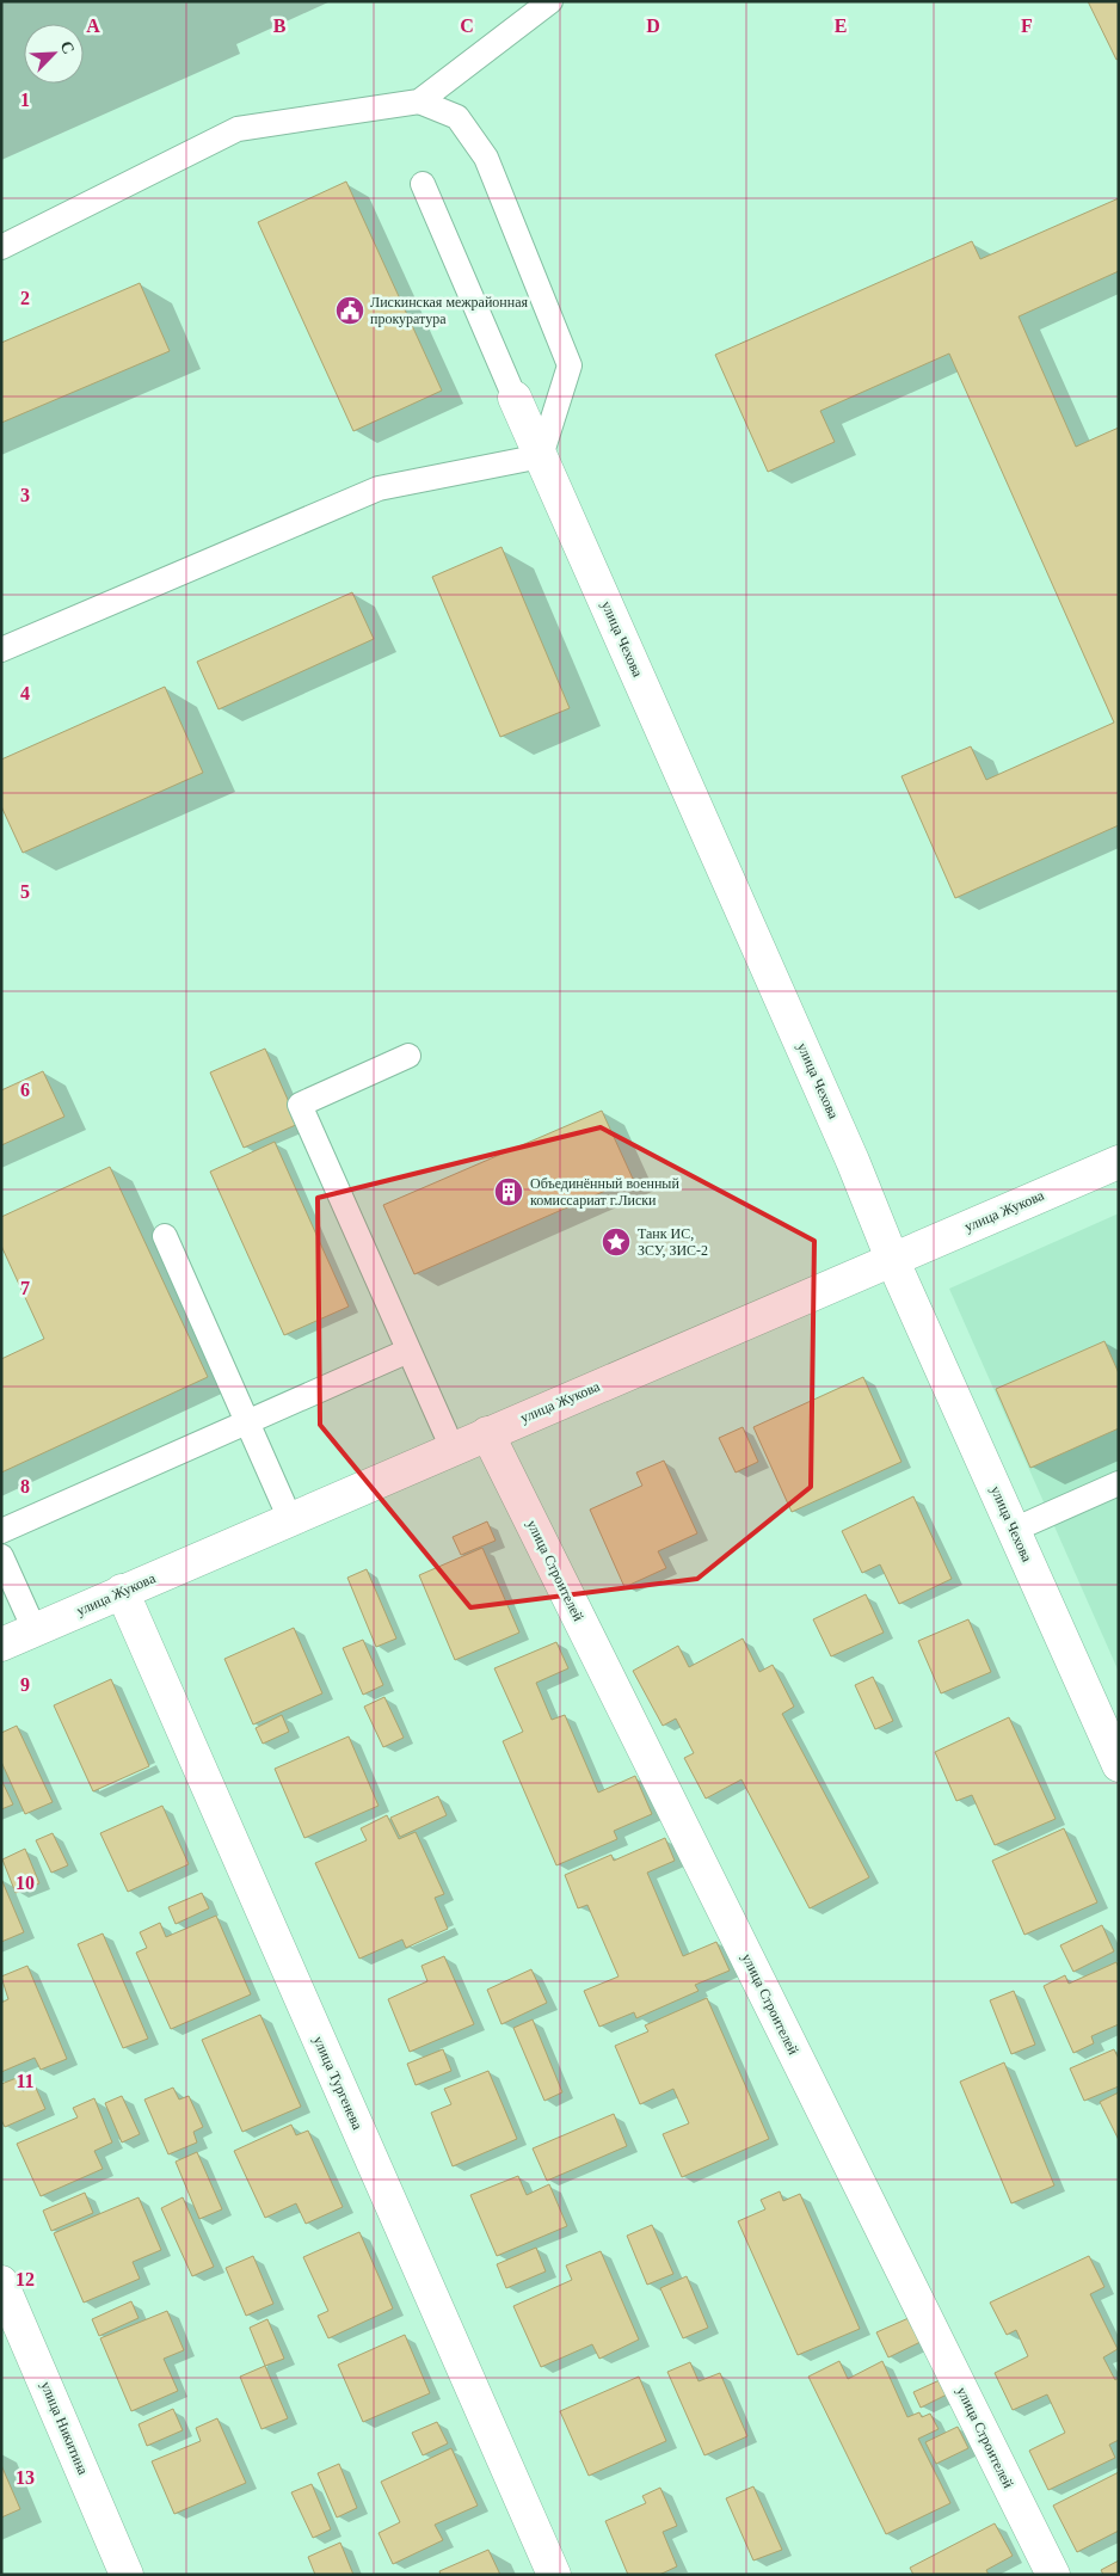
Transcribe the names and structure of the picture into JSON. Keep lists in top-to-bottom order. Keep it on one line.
{"streets":{"street":["улица Чехова","улица Жукова","улица Строителей","улица Тургенева","улица Никитина"]},"crossings":[["улица Чехова","улица Жукова"],["улица Жукова","улица Строителей"],["улица Жукова","улица Тургенева"]],"places":{"public building":["Лискинская межрайонная прокуратура"],"building":["Объединённый военный комиссариат г.Лиски"],"place":["Танк ИС, ЗСУ, ЗИС-2"]},"north":"top right","grid":{"columns":["A","B","C","D","E","F"],"rows":["1","2","3","4","5","6","7","8","9","10","11","12","13"]}}
